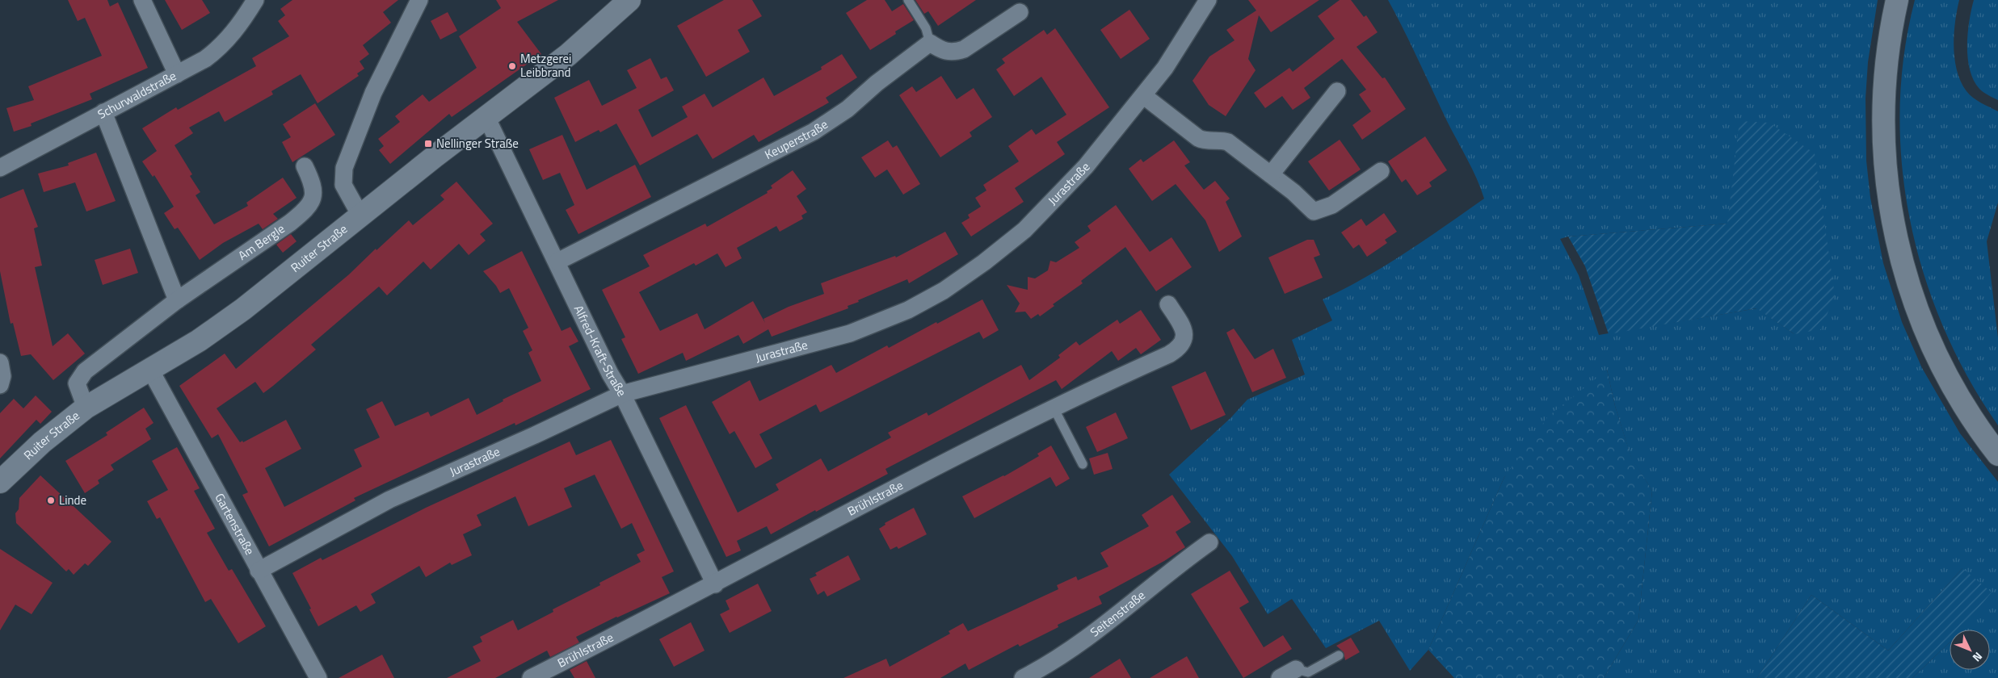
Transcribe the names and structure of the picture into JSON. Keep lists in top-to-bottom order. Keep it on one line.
{"streets":{"street":["Schurwaldstraße","Keuperstraße","Jurastraße","Am Bergle","Ruiter Straße","Alfred-Kraft-Straße","Brühlstraße","Gartenstraße","Seitenstraße"]},"crossings":[["Keuperstraße","Alfred-Kraft-Straße"],["Jurastraße","Alfred-Kraft-Straße"],["Jurastraße","Gartenstraße"],["Am Bergle","Ruiter Straße"],["Ruiter Straße","Alfred-Kraft-Straße"],["Ruiter Straße","Gartenstraße"],["Alfred-Kraft-Straße","Brühlstraße"]],"places":{"other":["Metzgerei Leibbrand","Linde"],"transit":["Nellinger Straße"]},"north":"bottom right"}
